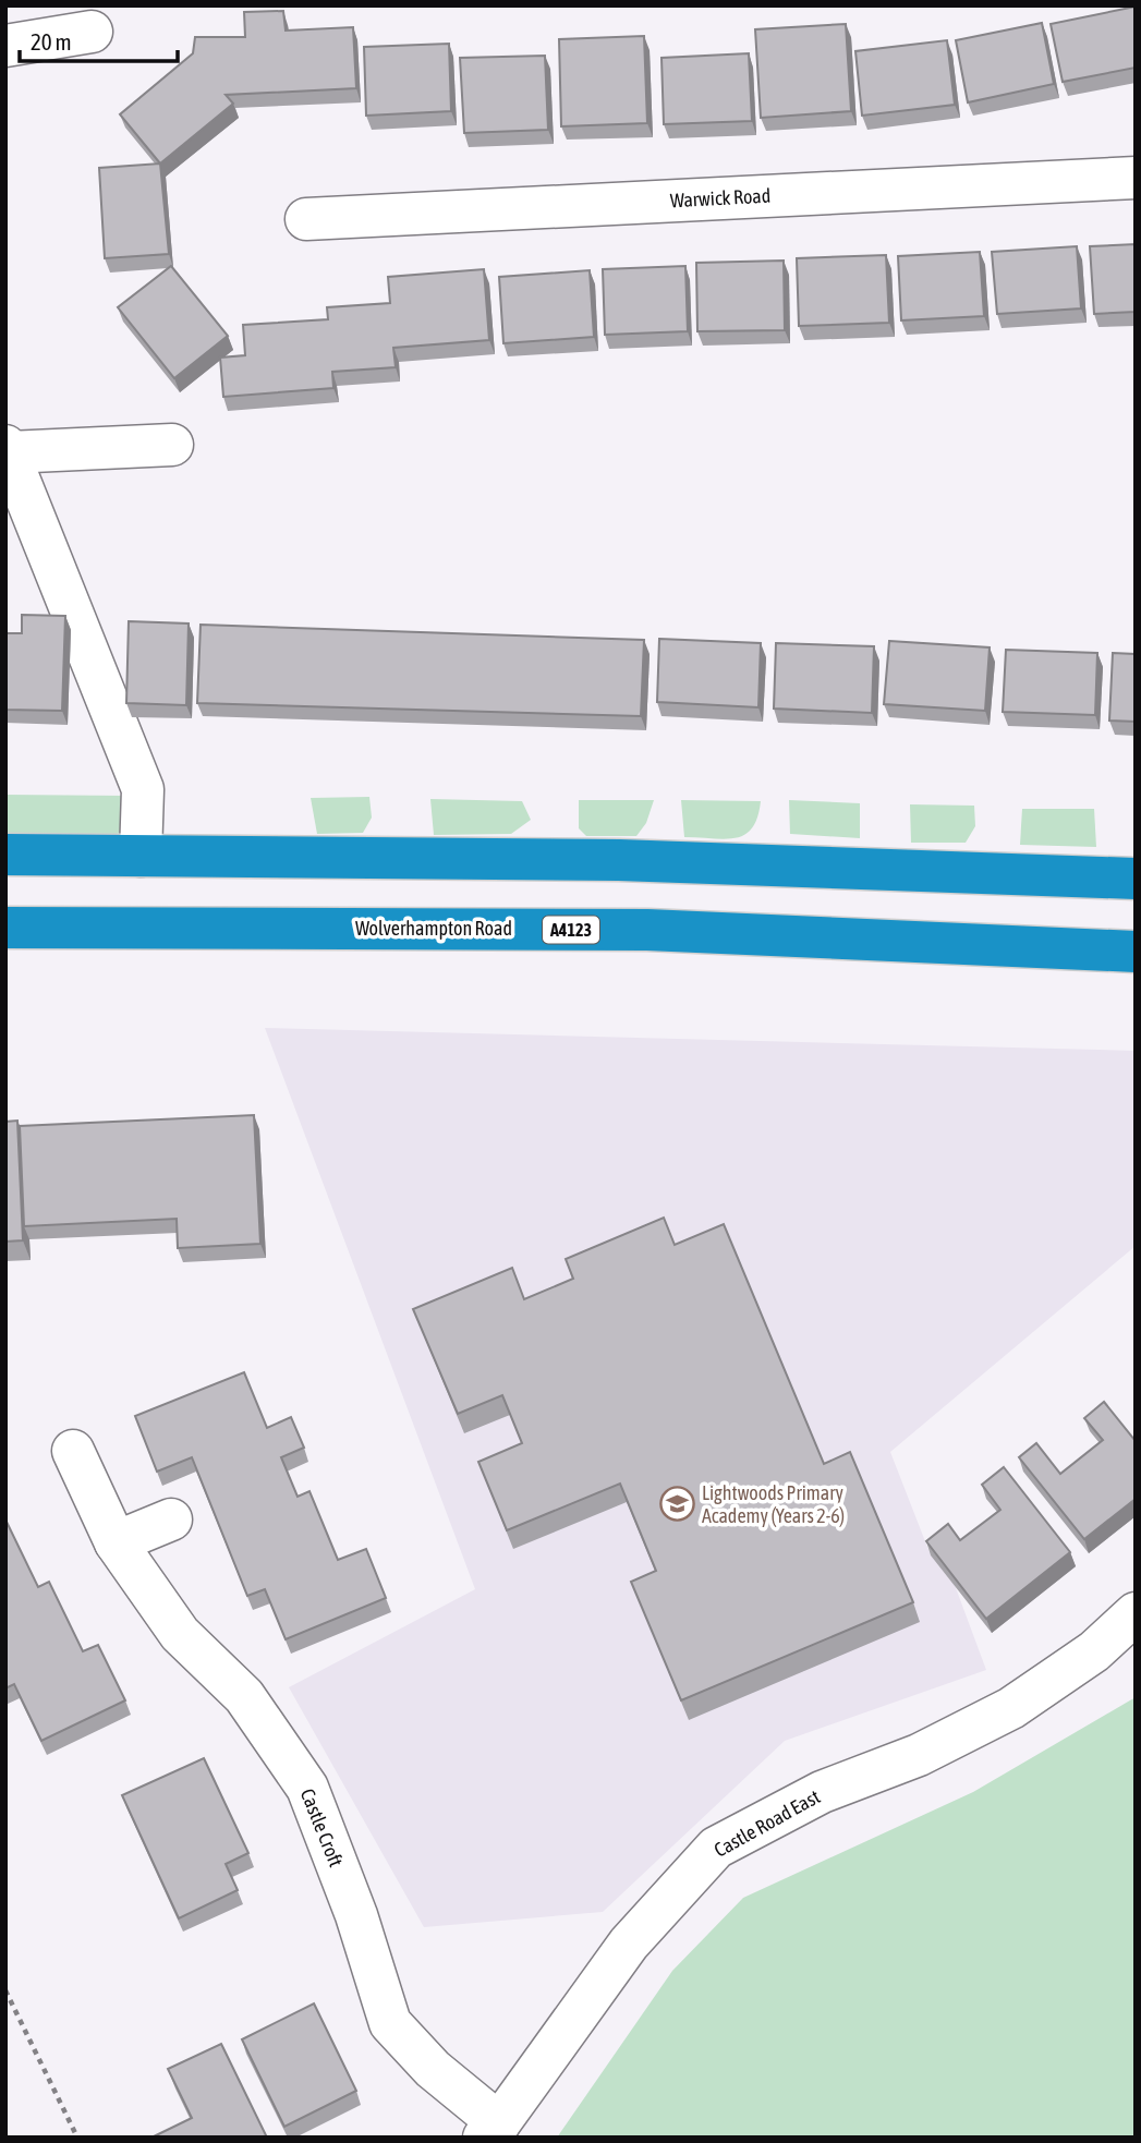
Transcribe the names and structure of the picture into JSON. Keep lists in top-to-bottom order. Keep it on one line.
{"streets":{"highway":["Wolverhampton Road","A4123"],"street":["Warwick Road","Castle Road East","Castle Croft"]},"crossings":[["Castle Road East","Castle Croft"]],"places":{"school or university":["Lightwoods Primary Academy (Years 2-6)"]},"scale_bar":"20 m"}
